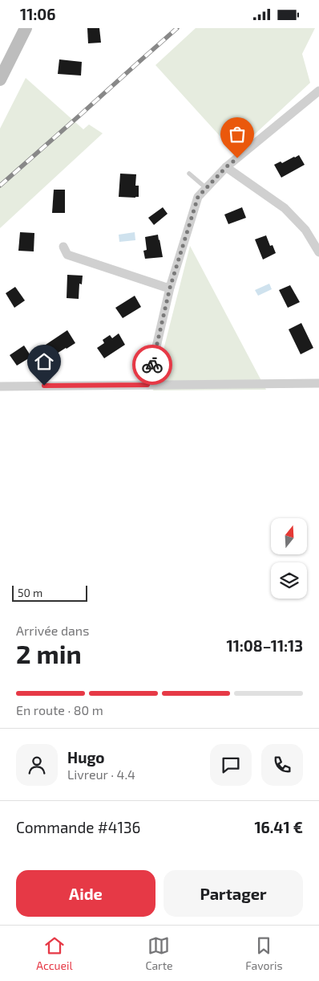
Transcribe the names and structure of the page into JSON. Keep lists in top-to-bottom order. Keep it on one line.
{"scale_bar":"50 m","north":"top","page":{"status":"11:06","scale":"50 m","heading":["2 min","Arrivée dans","11:08–11:13"],"panel":["Hugo","Livreur · 4.4","Commande #4136","16.41 €"],"bar":"En route · 80 m","buttons":["Aide","Partager"],"tabs":["Accueil","Carte","Favoris"]}}
